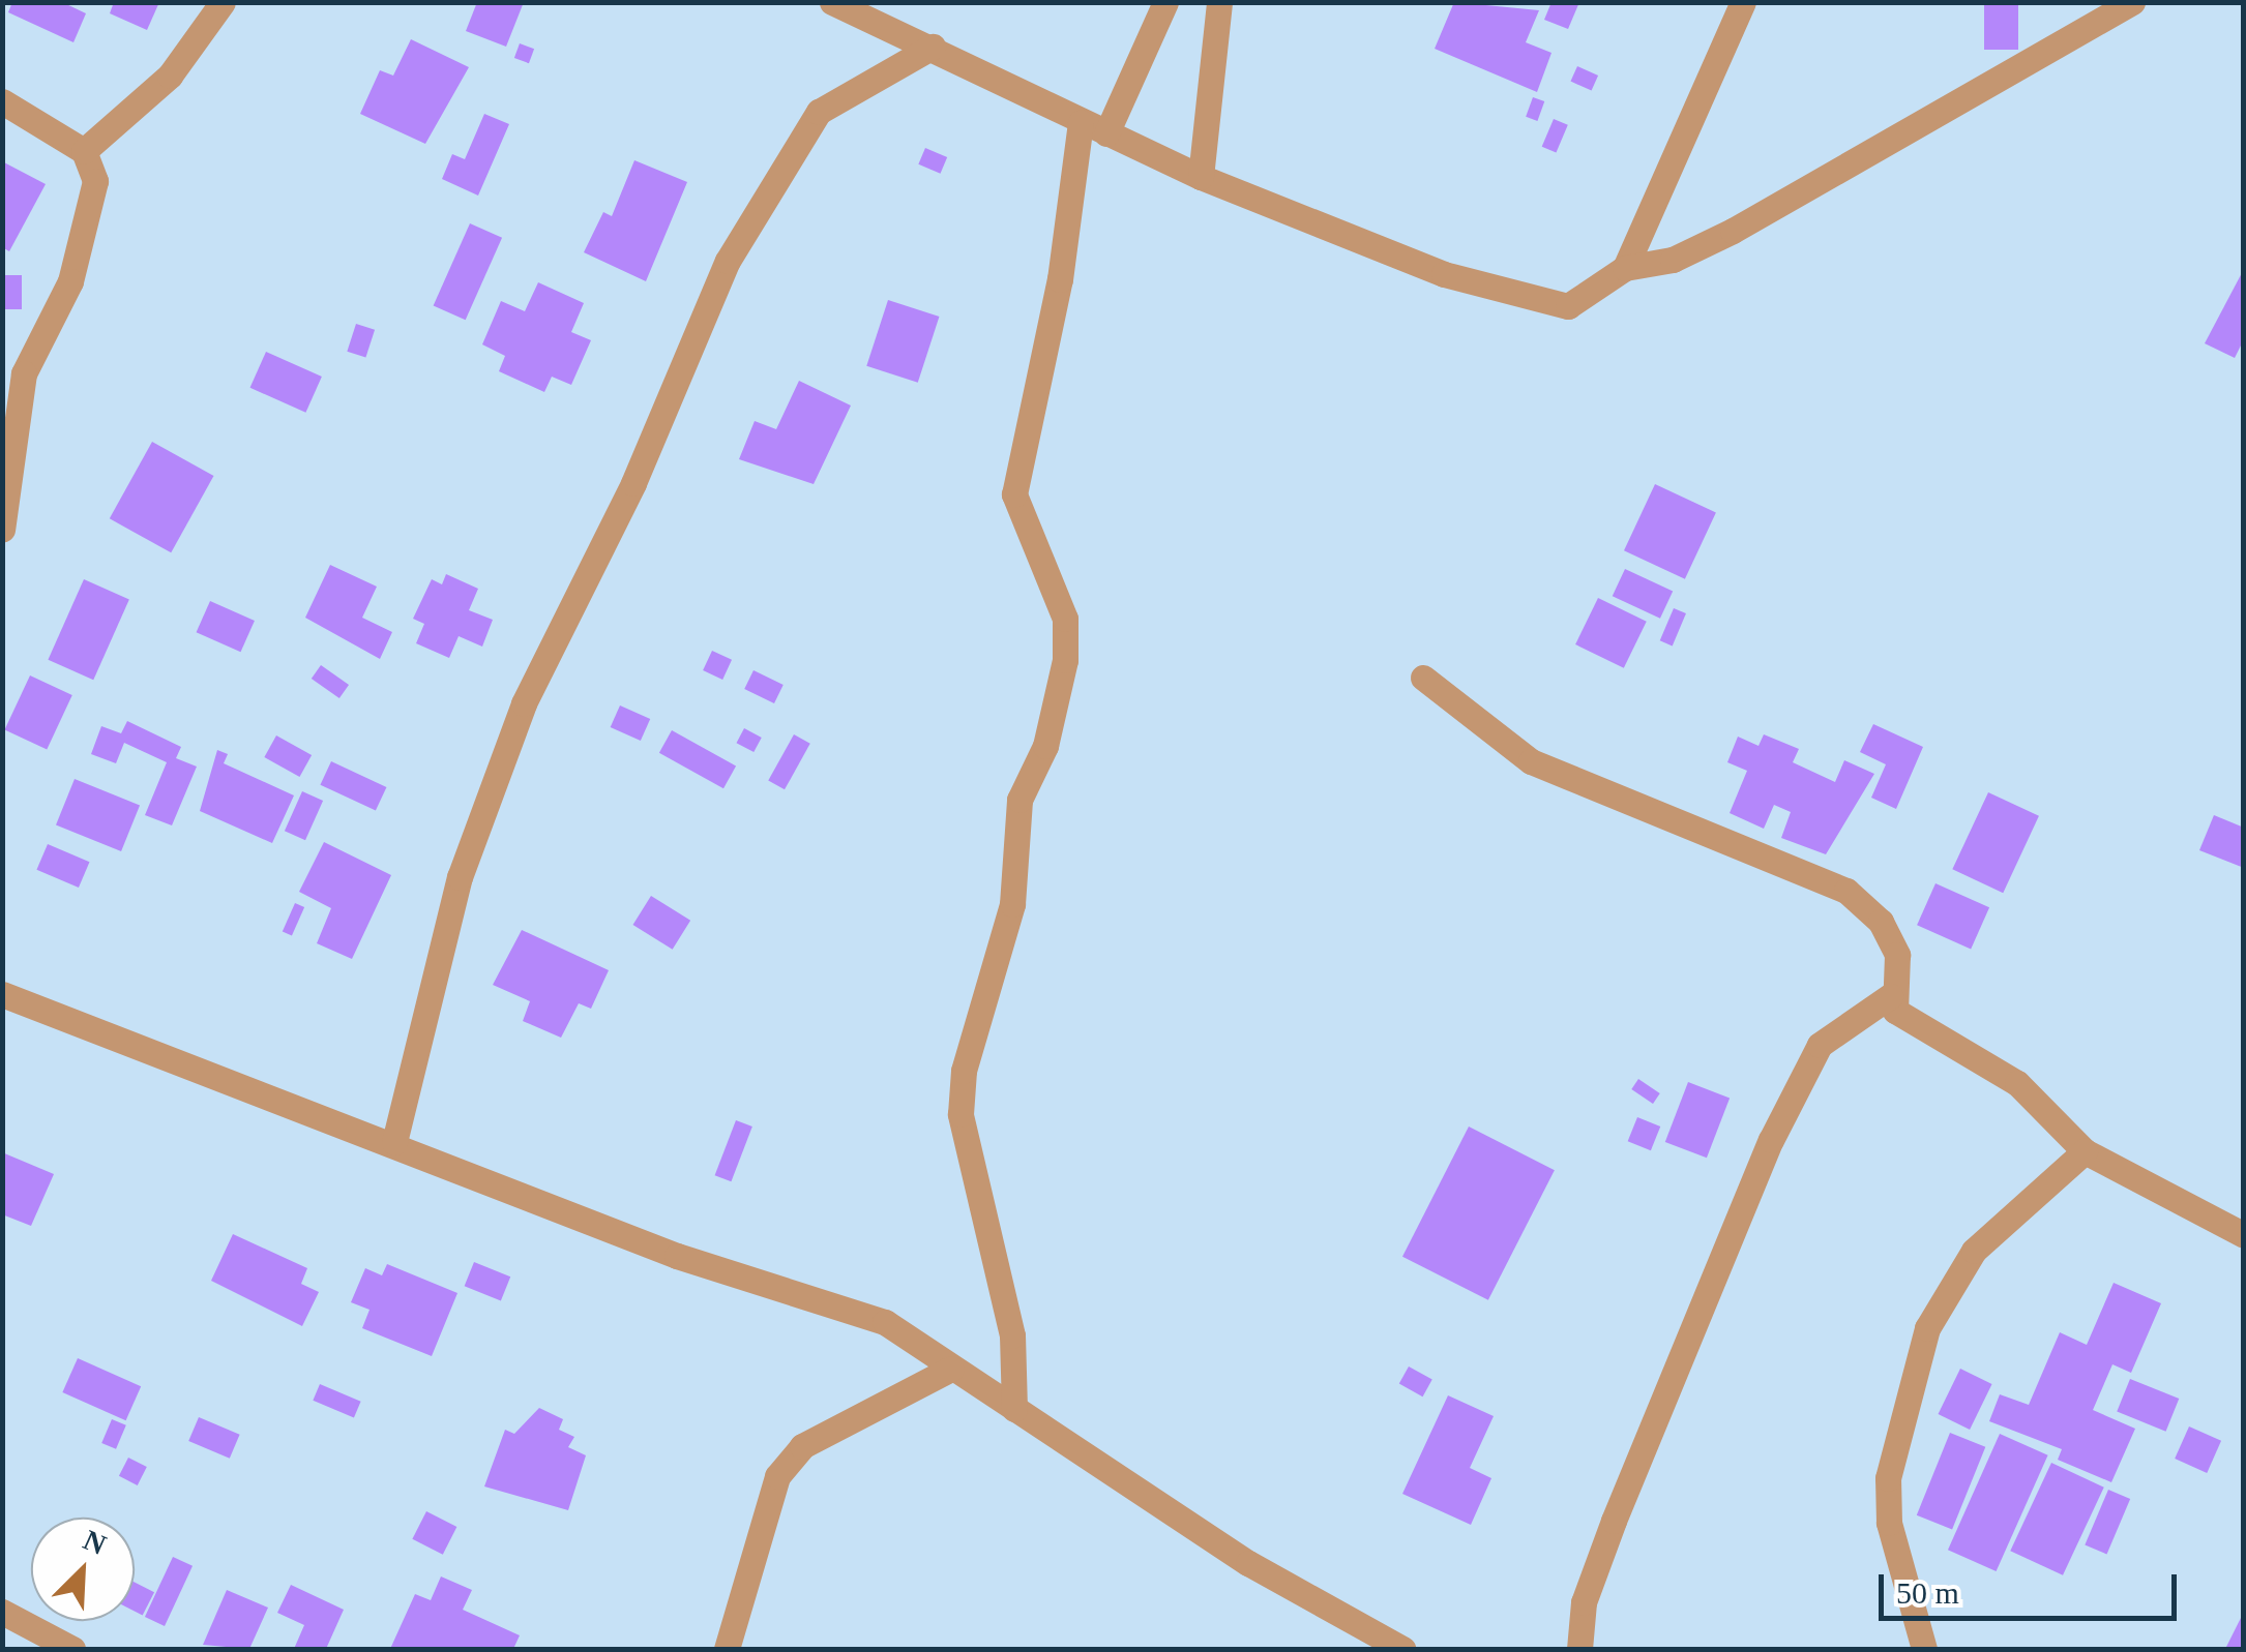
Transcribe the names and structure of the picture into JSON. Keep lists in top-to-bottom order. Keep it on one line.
{"scale_bar":"50 m","north":"top right"}
